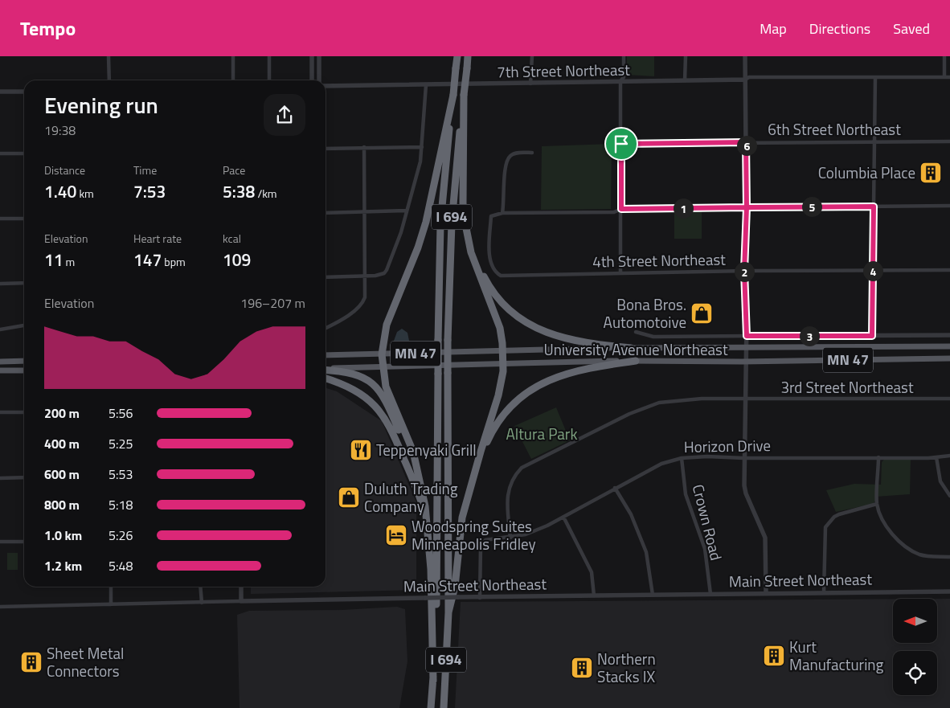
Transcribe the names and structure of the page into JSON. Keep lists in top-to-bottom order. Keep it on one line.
{"streets":{"highway":["I 694"],"main road":["University Avenue Northeast","MN 47"],"street":["7th Street Northeast","6th Street Northeast","4th Street Northeast","3rd Street Northeast","Horizon Drive","Crown Road","Main Street Northeast"]},"crossings":[["3rd Street Northeast","Horizon Drive"],["Horizon Drive","Crown Road"],["Horizon Drive","Main Street Northeast"],["Crown Road","Main Street Northeast"]],"parks":["Altura Park"],"places":{"building":["Columbia Place","Kurt Manufacturing","Sheet Metal Connectors","Northern Stacks IX"],"shop":["Bona Bros. Automotoive","Duluth Trading Company"],"restaurant":["Teppenyaki Grill"],"hotel":["Woodspring Suites Minneapolis Fridley"]},"north":"left","page":{"header":"Tempo","nav":["Map","Directions","Saved"],"heading":["Evening run","19:38"],"pins":["6","5","1","4","2","3"],"stats":[["Distance","1.40 km"],["Time","7:53"],["Pace","5:38 /km"],["Elevation","11 m"],["Heart rate","147 bpm"],["kcal","109"]],"chart":["Elevation","196–207 m"],"list":[{"name":"200 m","note":"5:56"},{"name":"400 m","note":"5:25"},{"name":"600 m","note":"5:53"},{"name":"800 m","note":"5:18"},{"name":"1.0 km","note":"5:26"},{"name":"1.2 km","note":"5:48"}]}}
